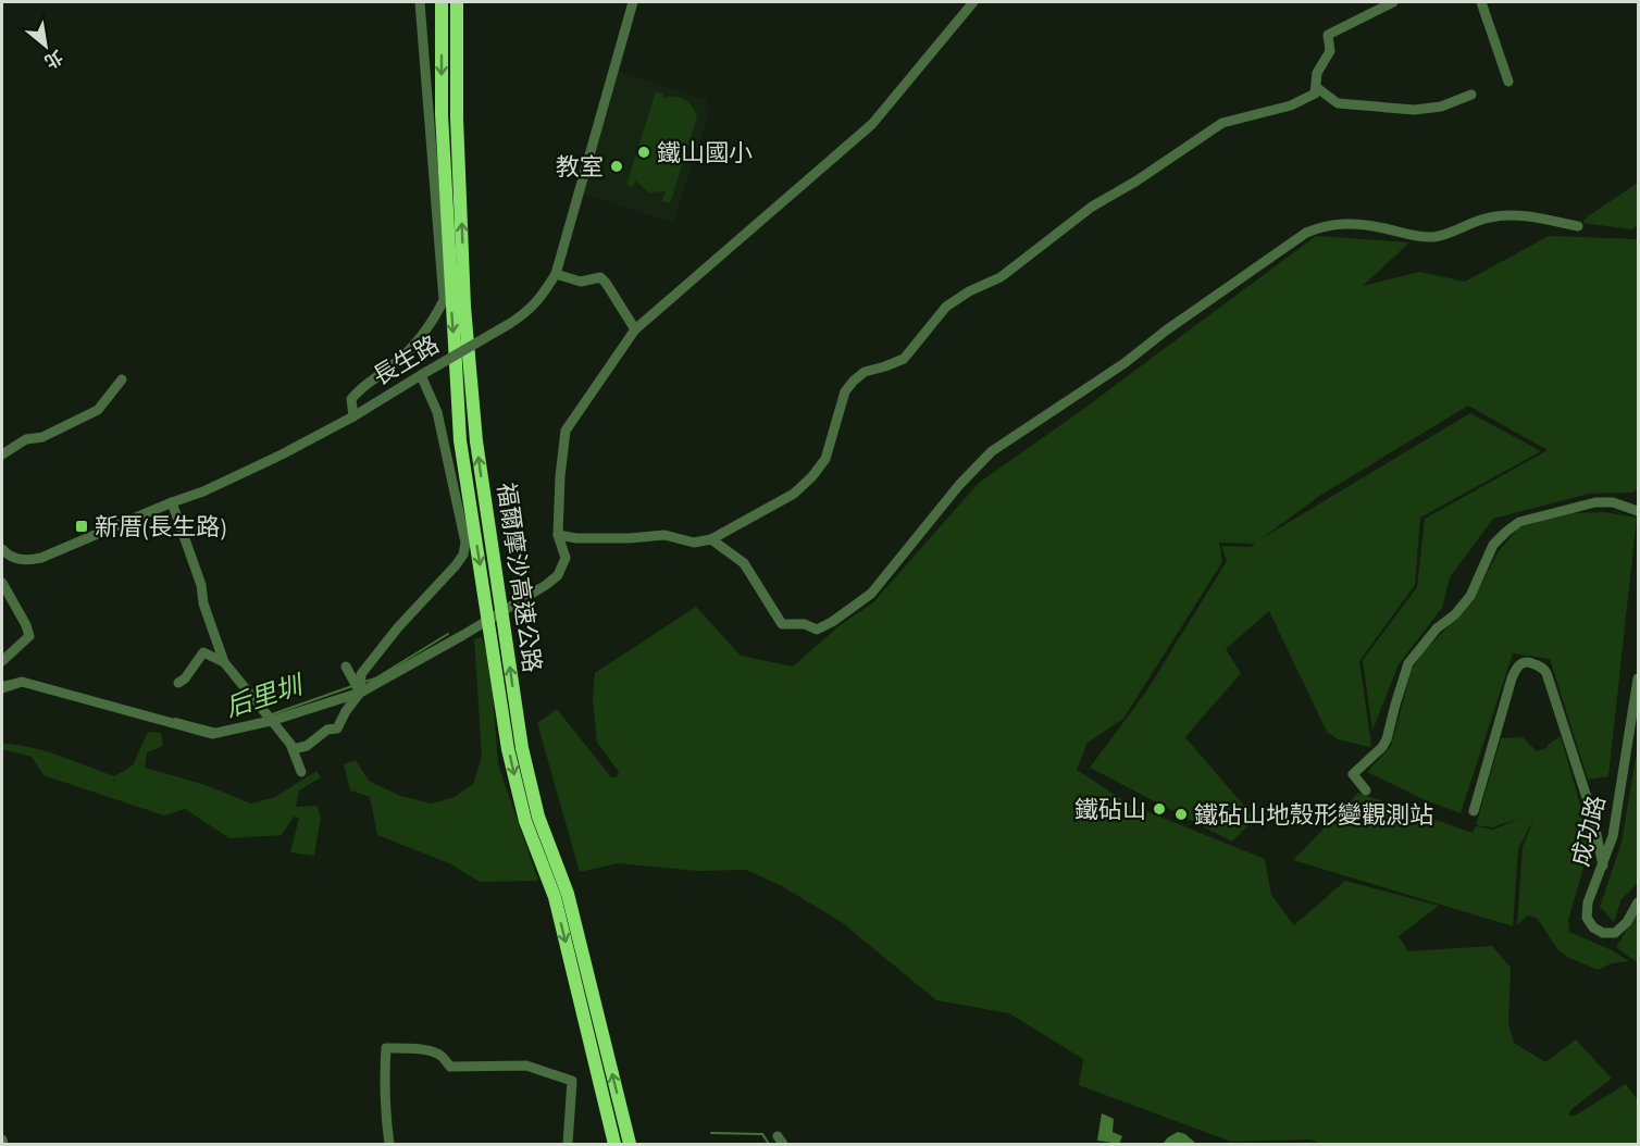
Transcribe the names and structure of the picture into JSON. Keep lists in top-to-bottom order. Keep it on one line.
{"streets":{"highway":["福爾摩沙高速公路"],"street":["長生路","成功路"]},"water":["后里圳"],"places":{"other":["鐵山國小","教室","鐵砧山","鐵砧山地殼形變觀測站"],"transit":["新厝(長生路)"]},"north":"bottom right"}
